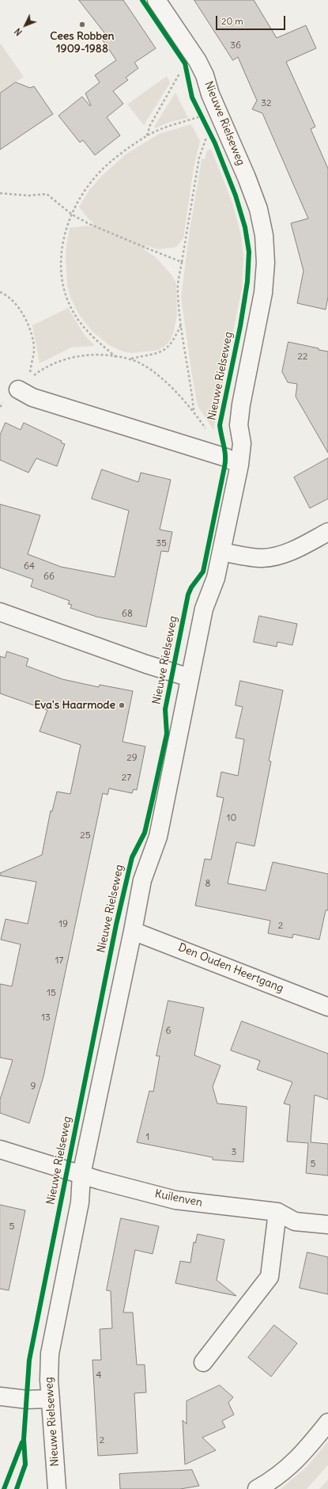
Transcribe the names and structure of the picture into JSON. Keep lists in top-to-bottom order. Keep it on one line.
{"streets":{"street":["Nieuwe Rielseweg","Den Ouden Heertgang","Kuilenven"]},"crossings":[["Nieuwe Rielseweg","Den Ouden Heertgang"],["Nieuwe Rielseweg","Kuilenven"]],"places":["Cees Robben 1909-1988","Eva's Haarmode"],"house_numbers":["36","32","22","35","64","66","68","29","27","10","25","8","19","2","17","15","13","6","9","1","3","5","5","4","2"],"scale_bar":"20 m","north":"bottom left"}
